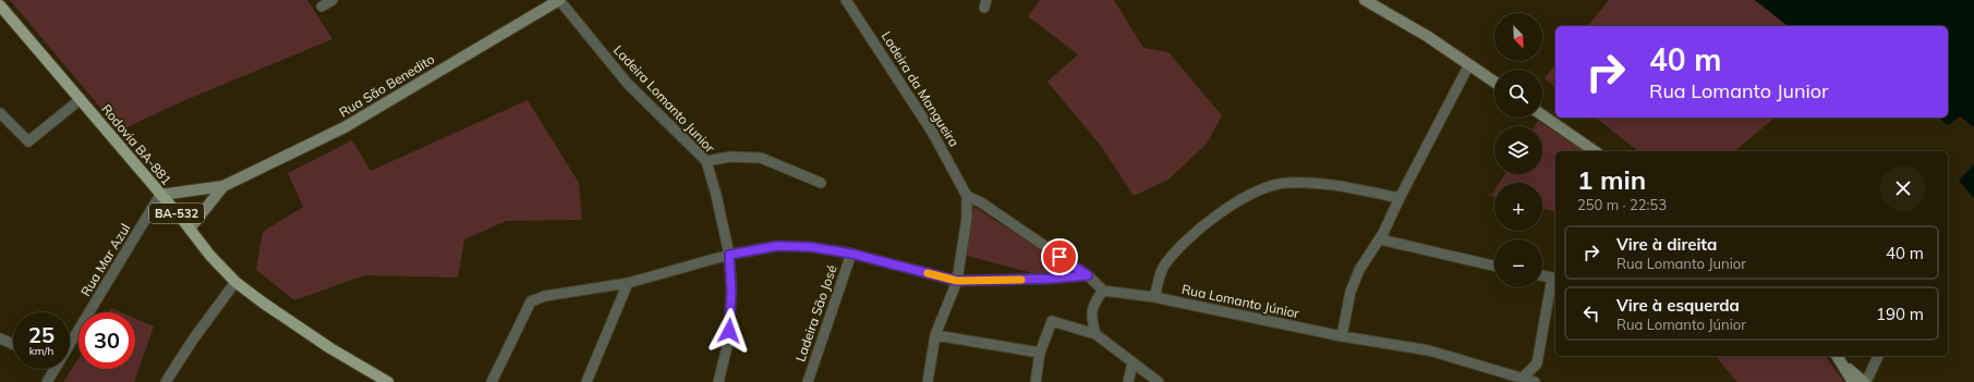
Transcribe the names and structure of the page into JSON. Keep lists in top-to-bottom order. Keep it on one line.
{"streets":{"main road":["Rodovia BA-881","BA-532"],"street":["Rua São Benedito","Ladeira da Mangueira","Ladeira Lomanto Junior","Rua Mar Azul","Rua Lomanto Júnior","Ladeira São José"]},"crossings":[["Rua São Benedito","Ladeira Lomanto Junior"],["Rua São Benedito","Rodovia BA-881"],["Rua São Benedito","Rua Mar Azul"],["Rodovia BA-881","Rua Mar Azul"]],"north":"bottom right","page":{"map_buttons":["+","−"],"turn":["40 m","Rua Lomanto Junior"],"heading":["1 min","250 m · 22:53"],"list":[{"name":"Vire à direita","note":"Rua Lomanto Junior","value":"40 m"},{"name":"Vire à esquerda","note":"Rua Lomanto Júnior","value":"190 m"}],"speed":"25 km/h","limit":"30"}}
